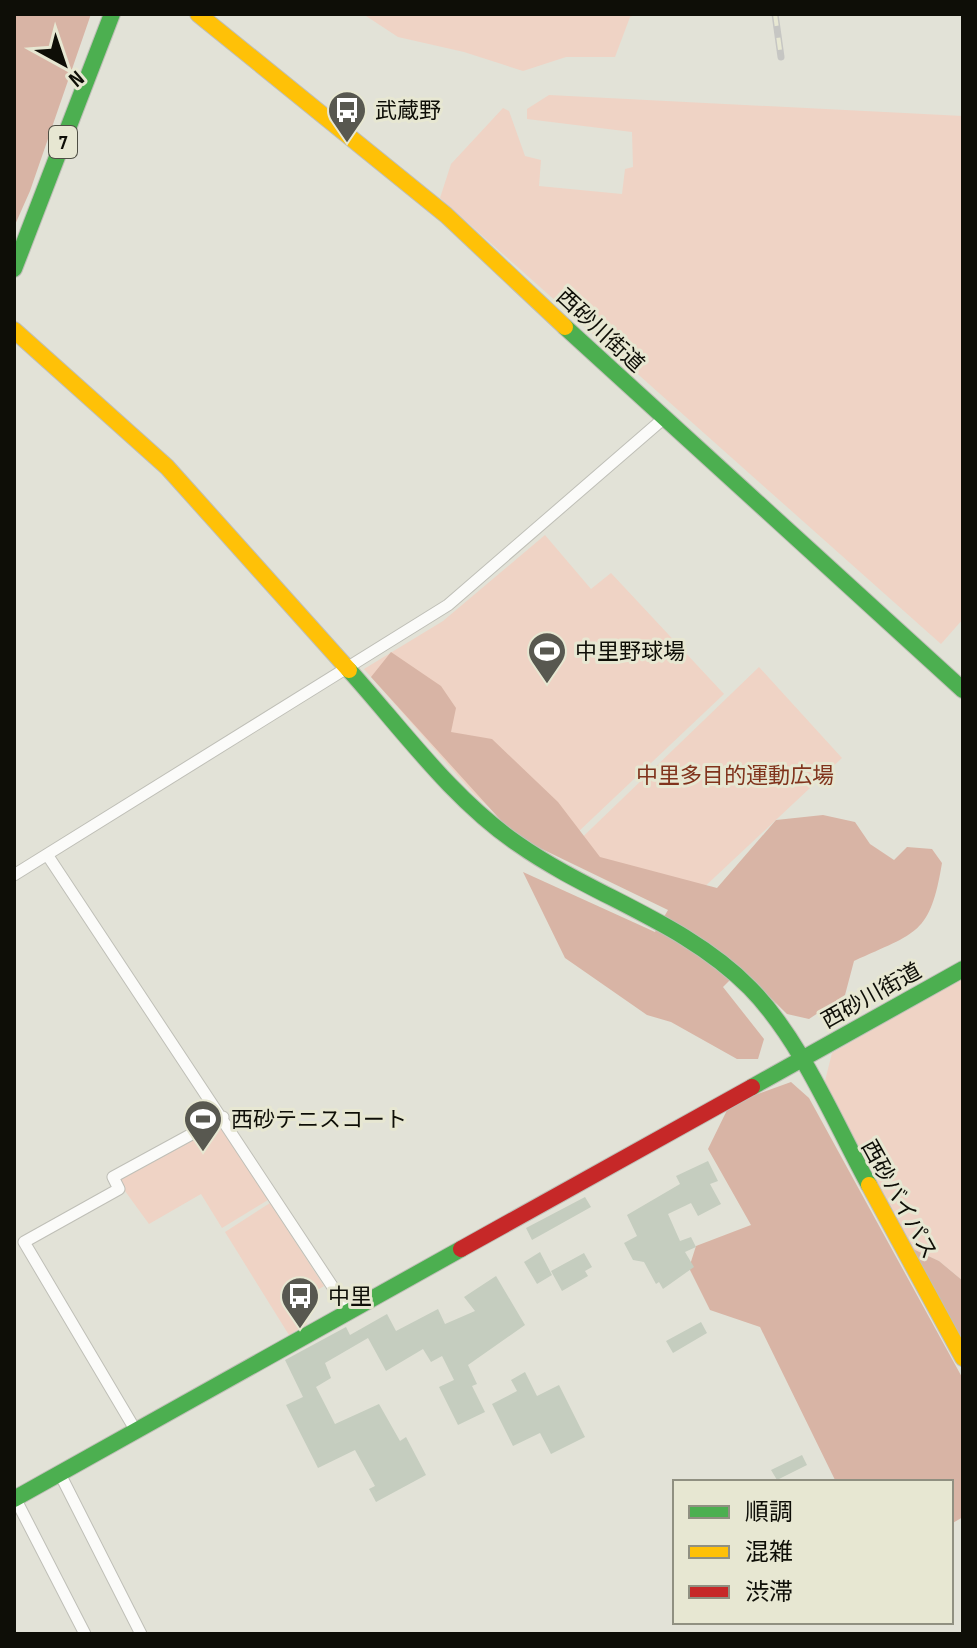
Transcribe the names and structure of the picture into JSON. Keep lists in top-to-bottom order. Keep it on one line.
{"streets":{"street":["7","西砂川街道","西砂バイパス"]},"crossings":[["西砂川街道","西砂バイパス"]],"parks":["中里多目的運動広場"],"places":{"bus stop":["武蔵野","中里"],"sports":["中里野球場","西砂テニスコート"]},"legend":["順調","混雑","渋滞"],"north":"bottom right"}
